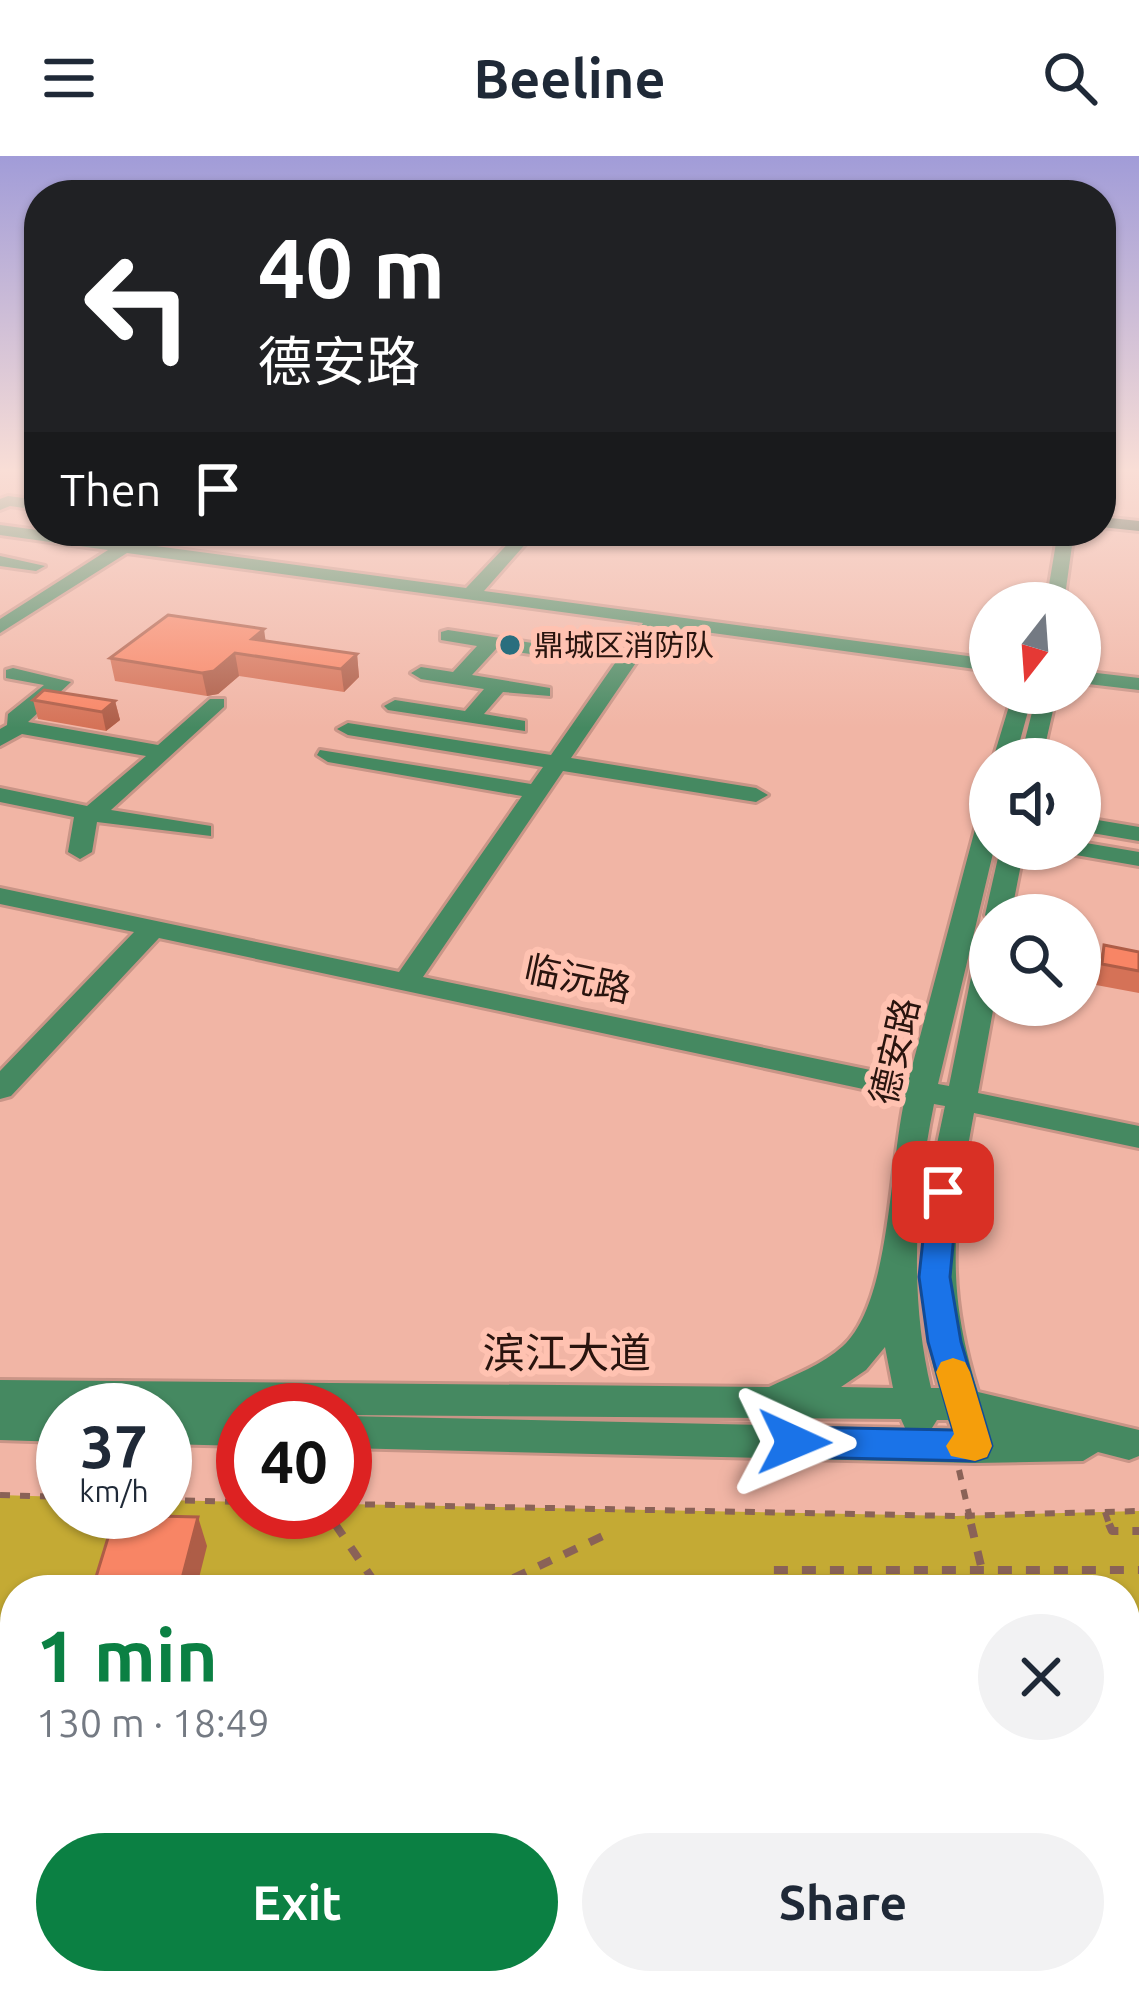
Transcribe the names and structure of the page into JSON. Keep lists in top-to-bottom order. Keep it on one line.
{"streets":{"street":["临沅路","德安路","滨江大道"]},"crossings":[["临沅路","德安路"],["德安路","滨江大道"]],"places":["鼎城区消防队"],"north":"bottom","page":{"header":"Beeline","turn":["40 m","德安路"],"then":"Then","speed":"37 km/h","limit":"40","heading":["1 min","130 m · 18:49"],"buttons":["Exit","Share"]}}
